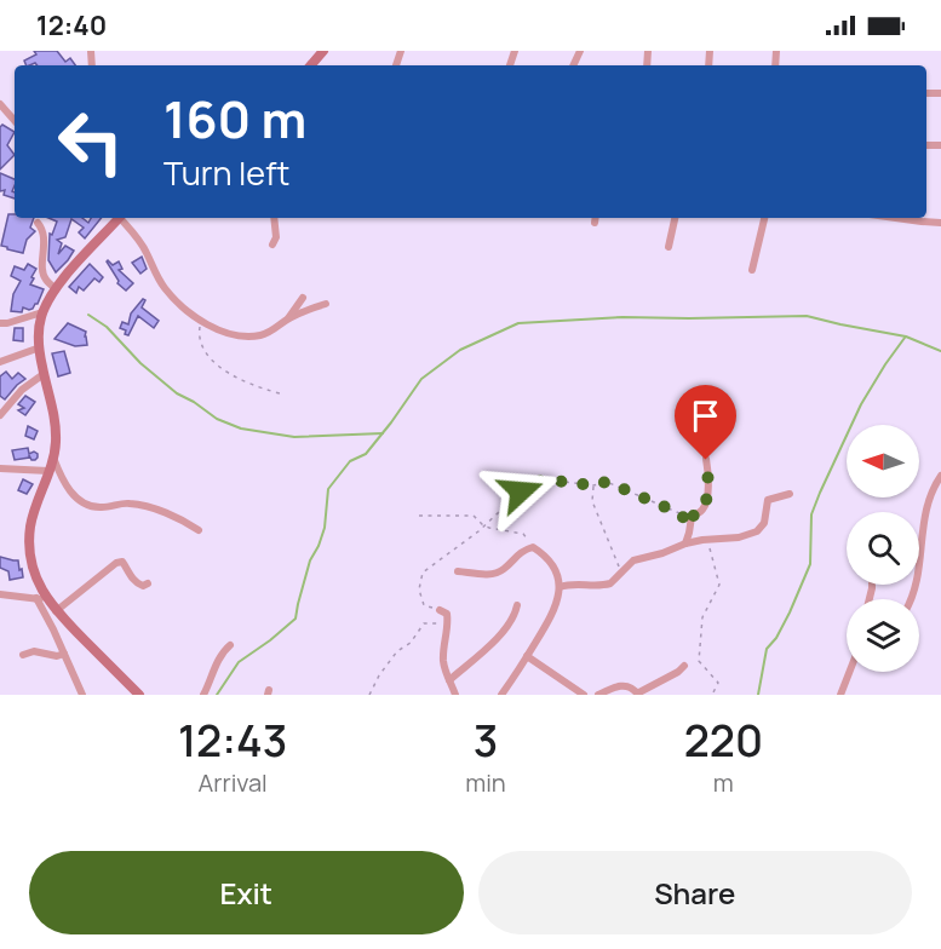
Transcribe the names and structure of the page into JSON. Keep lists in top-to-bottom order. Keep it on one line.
{"north":"left","page":{"status":"12:40","turn":["160 m","Turn left"],"eta":["12:43","Arrival","3","min","220","m"],"buttons":["Exit","Share"]}}
